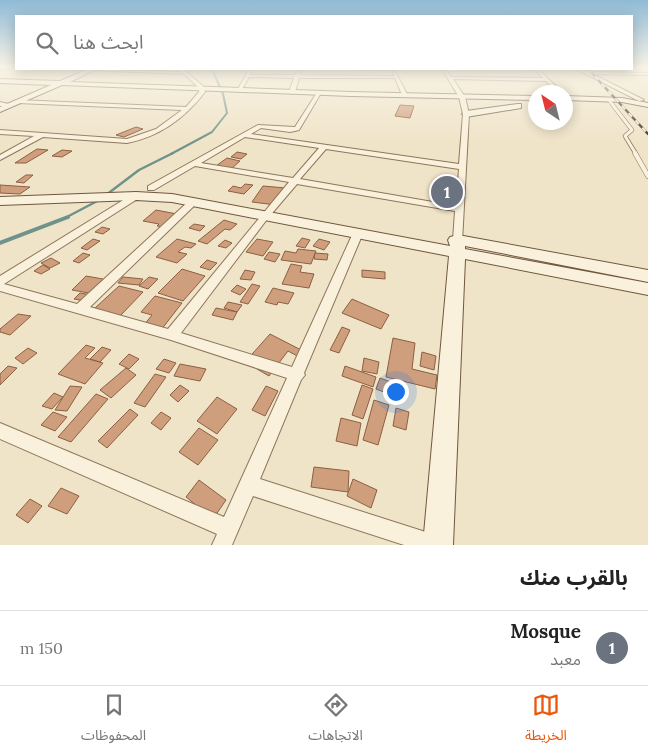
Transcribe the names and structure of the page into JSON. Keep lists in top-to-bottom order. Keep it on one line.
{"north":"top left","page":{"search":"ابحث هنا","pins":"1","heading":"بالقرب منك","list":[{"mark":"1","name":"Mosque","note":"معبد","value":"150 m"}],"nav":["الخريطة","الاتجاهات","المحفوظات"]}}
